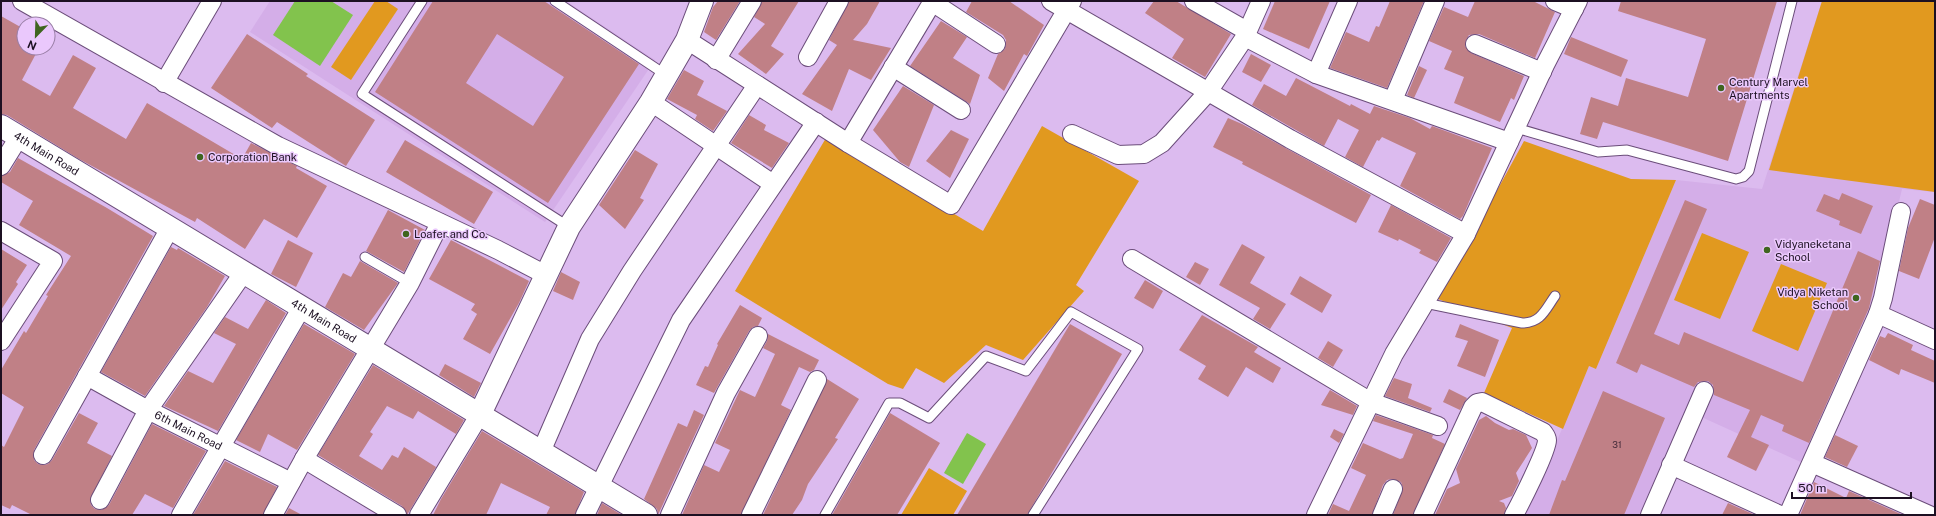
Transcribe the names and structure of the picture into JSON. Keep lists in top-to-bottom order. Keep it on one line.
{"streets":{"street":["4th Main Road","6th Main Road"]},"places":["Century Marvel Apartments","Corporation Bank","Loafer and Co.","Vidyaneketana School","Vidya Niketan School"],"house_numbers":["31"],"scale_bar":"50 m","north":"bottom left"}
